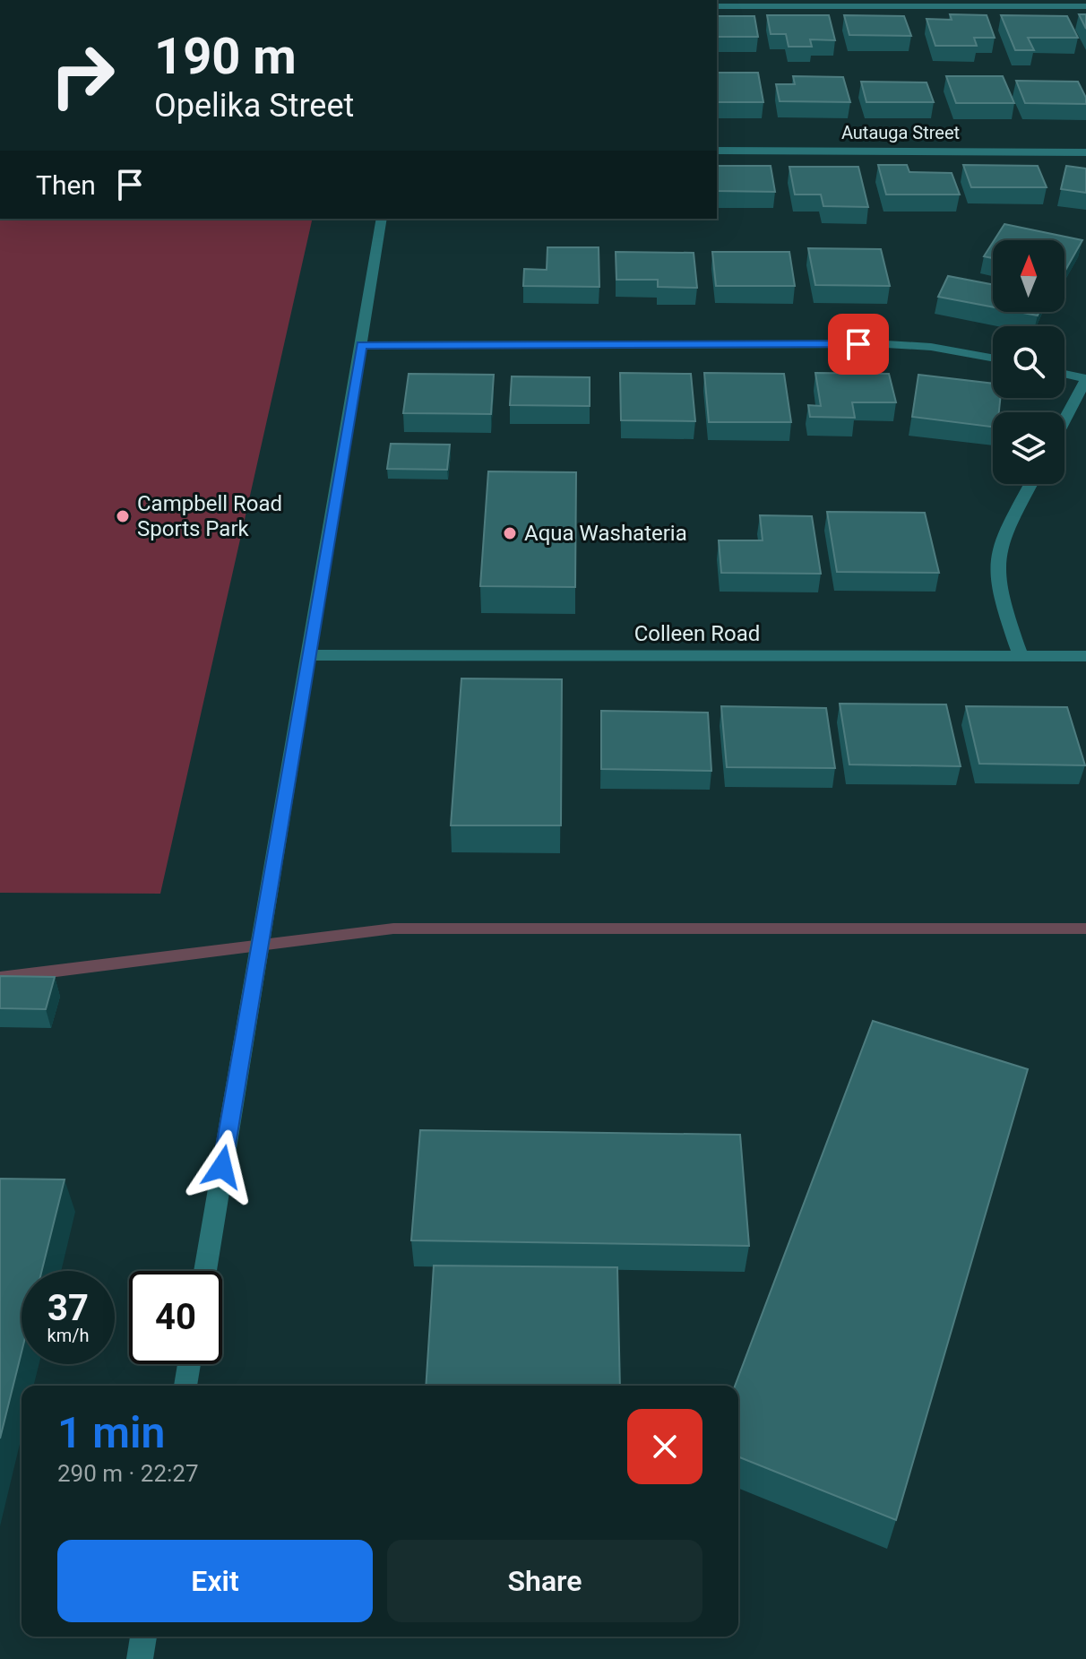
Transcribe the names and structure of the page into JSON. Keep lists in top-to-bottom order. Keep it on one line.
{"streets":{"street":["Autauga Street","Colleen Road"]},"places":["Campbell Road Sports Park","Aqua Washateria"],"north":"top","page":{"turn":["190 m","Opelika Street"],"then":"Then","speed":"37 km/h","limit":"40","heading":["1 min","290 m · 22:27"],"buttons":["Exit","Share"]}}
